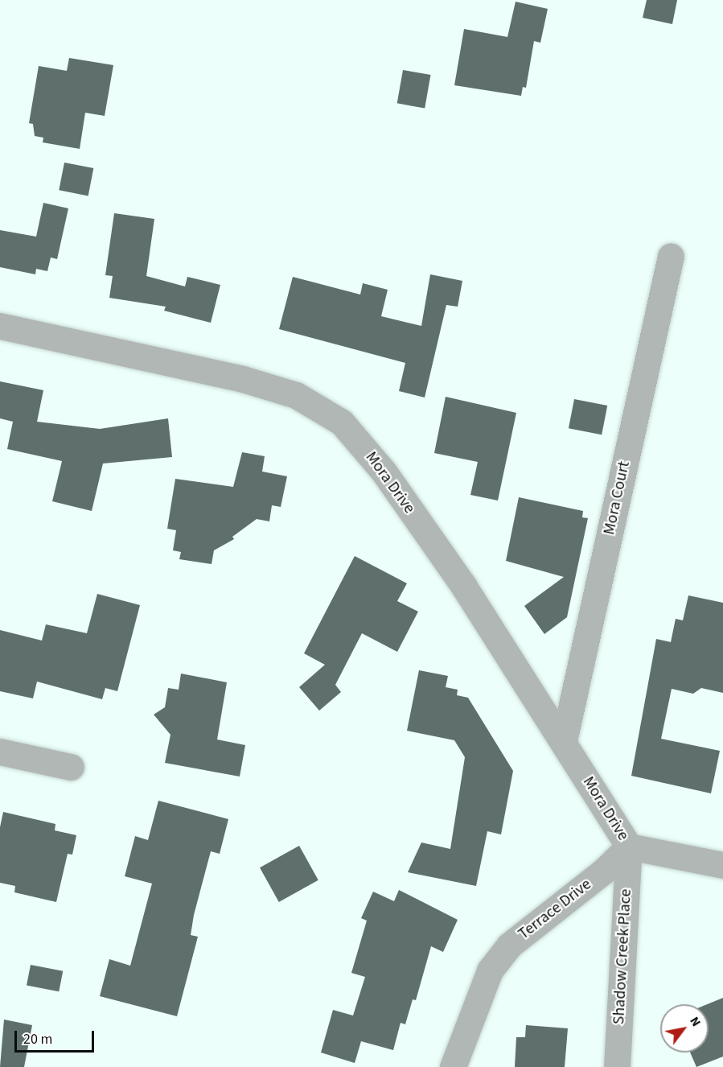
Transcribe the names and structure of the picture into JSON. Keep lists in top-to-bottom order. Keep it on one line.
{"streets":{"street":["Mora Drive","Mora Court","Terrace Drive","Shadow Creek Place"]},"crossings":[["Mora Drive","Mora Court"],["Mora Drive","Terrace Drive"],["Mora Drive","Shadow Creek Place"],["Terrace Drive","Shadow Creek Place"]],"scale_bar":"20 m","north":"top right"}
